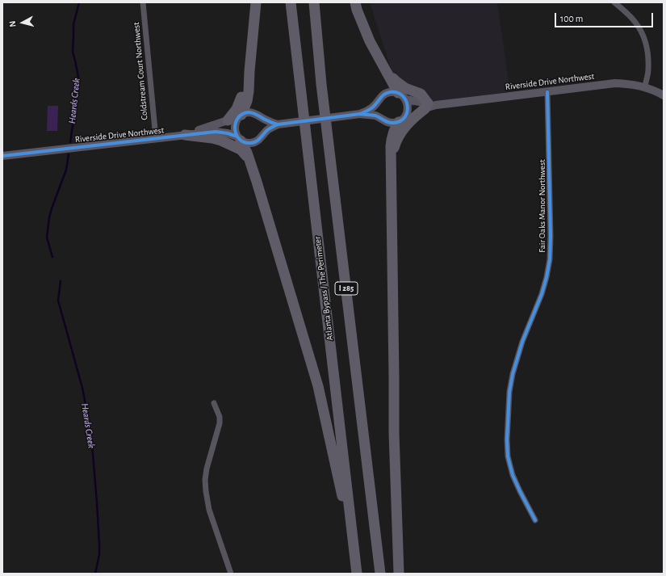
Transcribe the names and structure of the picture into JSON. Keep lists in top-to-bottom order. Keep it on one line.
{"streets":{"highway":["Atlanta Bypass / The Perimeter","I 285"],"street":["Coldstream Court Northwest","Riverside Drive Northwest","Fair Oaks Manor Northwest"]},"crossings":[["Coldstream Court Northwest","Riverside Drive Northwest"],["Riverside Drive Northwest","Fair Oaks Manor Northwest"]],"water":["Heards Creek"],"scale_bar":"100 m","north":"left"}
